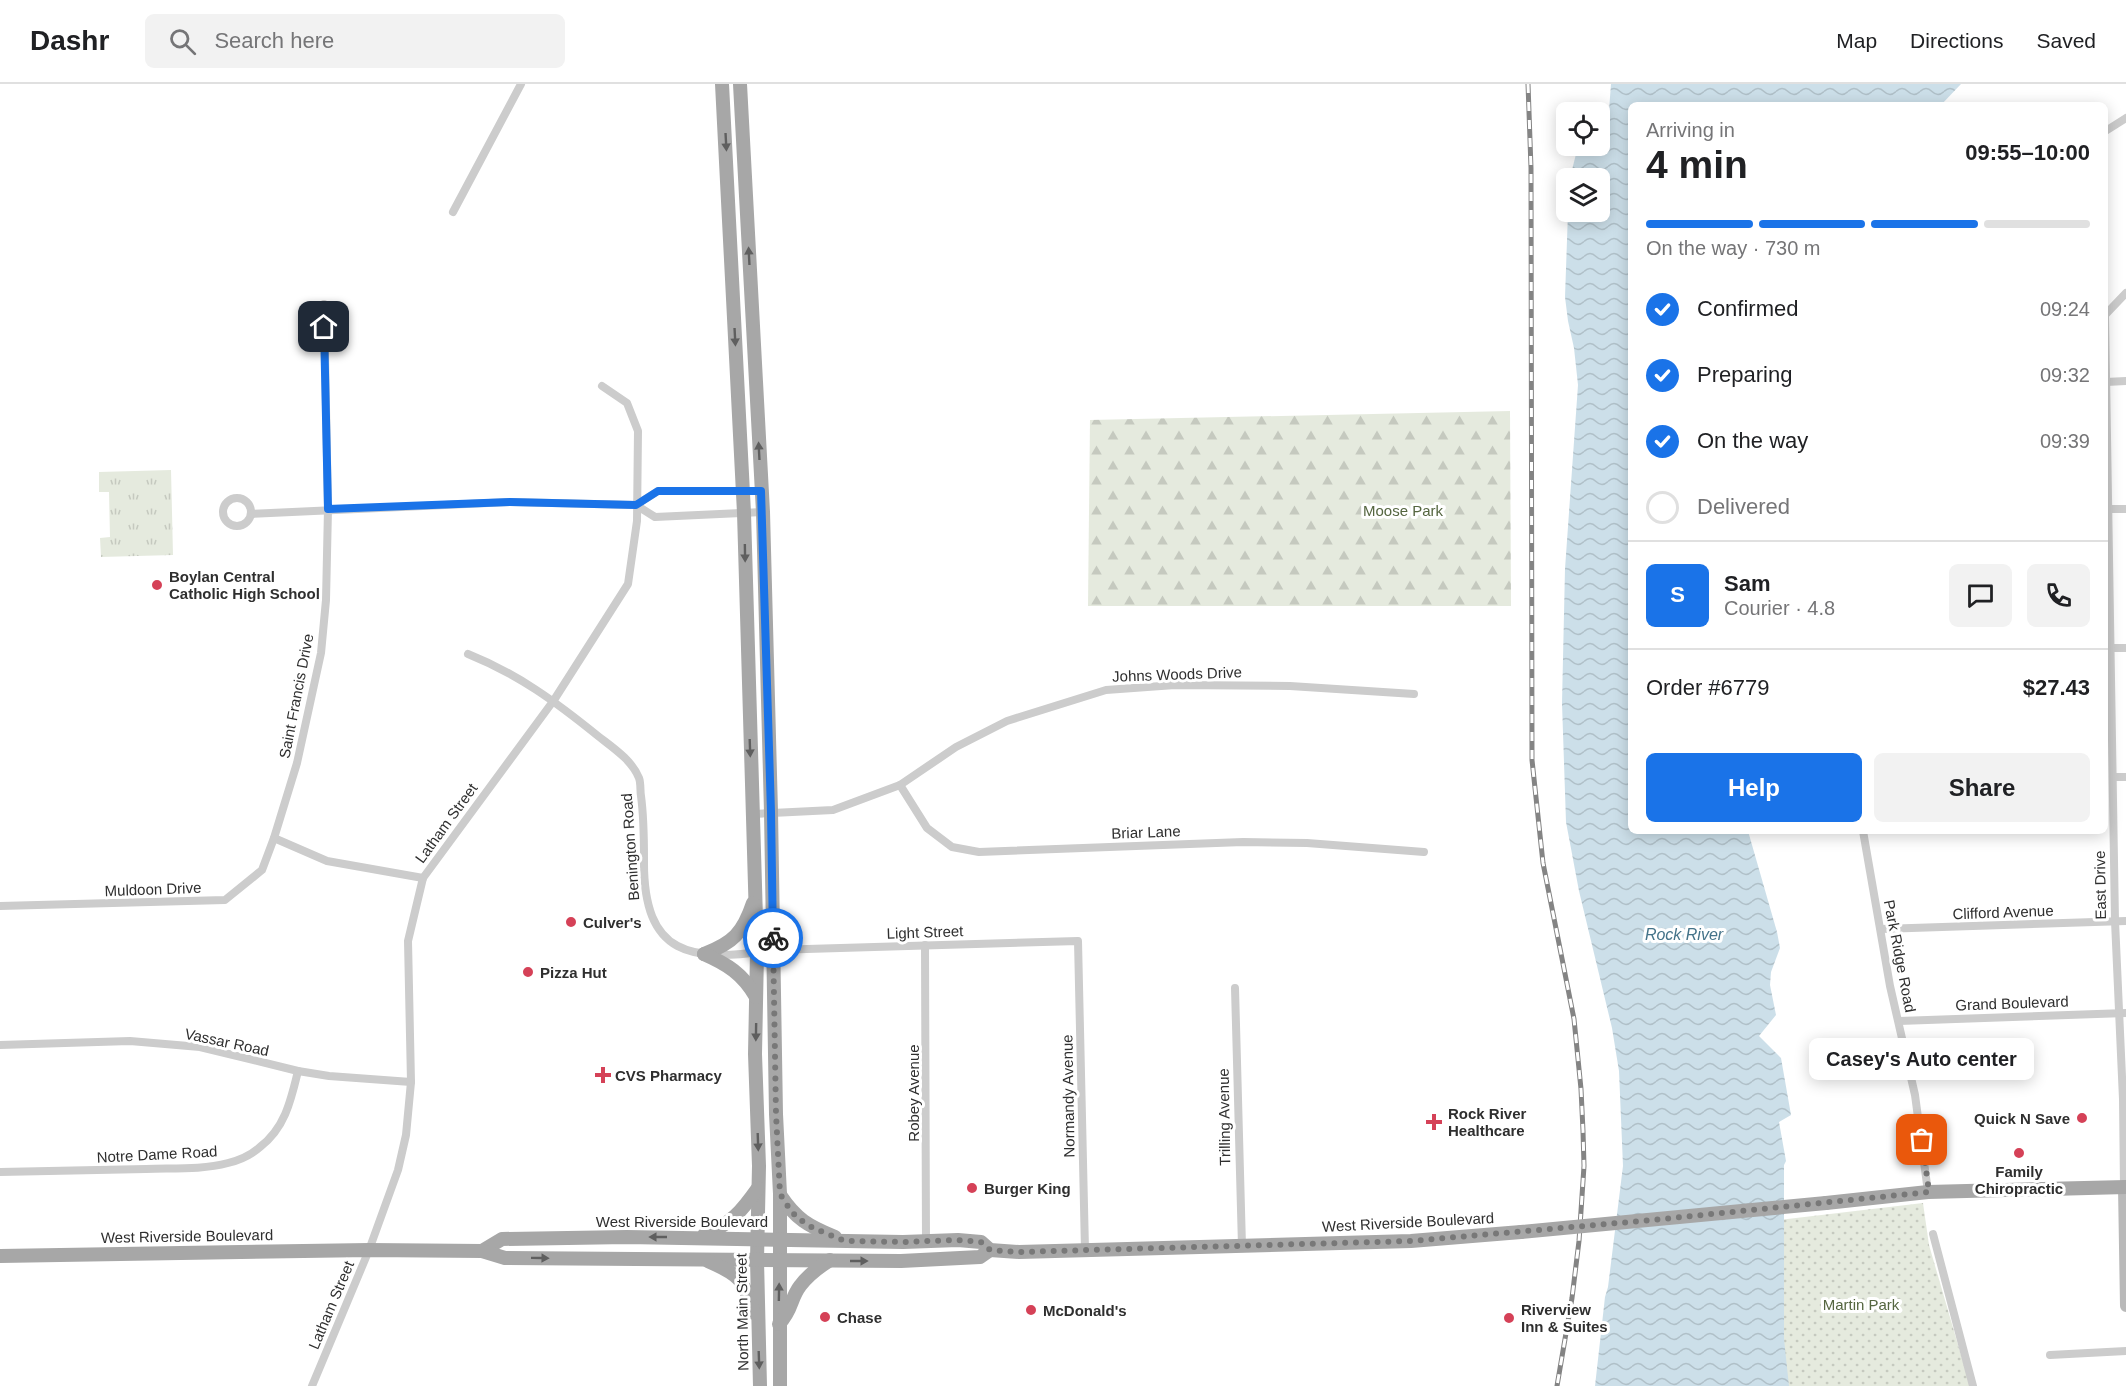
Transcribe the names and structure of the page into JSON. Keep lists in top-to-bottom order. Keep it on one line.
{"streets":{"main road":["West Riverside Boulevard","North Main Street"],"street":["Johns Woods Drive","Saint Francis Drive","Latham Street","Briar Lane","Benington Road","East Drive","Muldoon Drive","Clifford Avenue","Light Street","Park Ridge Road","Grand Boulevard","Vassar Road","Robey Avenue","Normandy Avenue","Trilling Avenue","Notre Dame Road"]},"crossings":[["Johns Woods Drive","Briar Lane"],["Johns Woods Drive","North Main Street"],["Saint Francis Drive","Muldoon Drive"],["Latham Street","Benington Road"],["Latham Street","Vassar Road"],["Latham Street","West Riverside Boulevard"],["Benington Road","Light Street"],["Benington Road","North Main Street"],["East Drive","Clifford Avenue"],["East Drive","Grand Boulevard"],["East Drive","West Riverside Boulevard"],["Clifford Avenue","Park Ridge Road"],["Light Street","Robey Avenue"],["Light Street","Normandy Avenue"],["Park Ridge Road","Grand Boulevard"],["Park Ridge Road","West Riverside Boulevard"],["Vassar Road","Notre Dame Road"],["Robey Avenue","West Riverside Boulevard"],["Normandy Avenue","West Riverside Boulevard"],["Trilling Avenue","West Riverside Boulevard"],["West Riverside Boulevard","North Main Street"]],"water":["Rock River"],"parks":["Moose Park","Martin Park"],"places":{"other":["Boylan Central Catholic High School","Culver's","Pizza Hut","Quick N Save","Casey's Auto center","Family Chiropractic","Burger King","McDonald's","Chase","Riverview Inn & Suites"],"health":["CVS Pharmacy","Rock River Healthcare"]},"page":{"header":"Dashr","search":"Search here","nav":["Map","Directions","Saved"],"heading":["4 min","Arriving in","09:55–10:00"],"panel":["Sam","Courier · 4.8","Order #6779","$27.43"],"bar":"On the way · 730 m","list":[["Confirmed","09:24"],["Preparing","09:32"],["On the way","09:39"],"Delivered"],"round":"S","buttons":["Help","Share"],"bubble":"Casey's Auto center"}}
